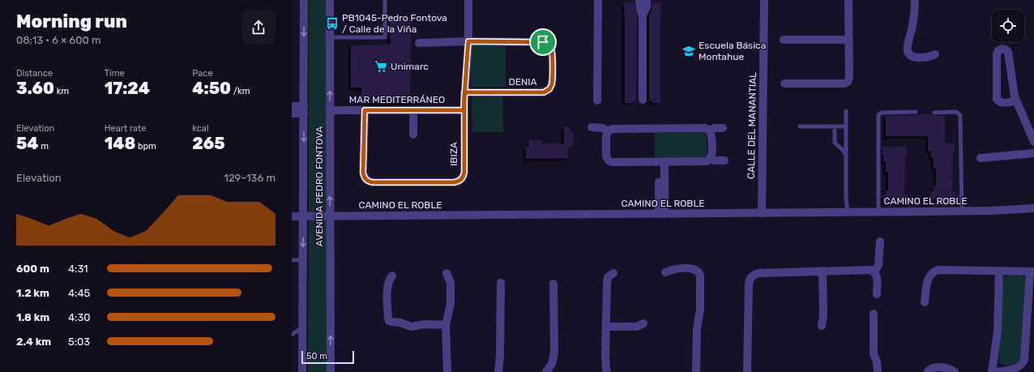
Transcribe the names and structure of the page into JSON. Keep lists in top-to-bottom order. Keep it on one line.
{"streets":{"street":["DENIA","MAR MEDITERRÁNEO","CALLE DEL MANANTIAL","IBIZA","AVENIDA PEDRO FONTOVA","CAMINO EL ROBLE"]},"crossings":[["DENIA","IBIZA"],["MAR MEDITERRÁNEO","IBIZA"],["MAR MEDITERRÁNEO","AVENIDA PEDRO FONTOVA"],["CALLE DEL MANANTIAL","CAMINO EL ROBLE"],["AVENIDA PEDRO FONTOVA","CAMINO EL ROBLE"]],"places":{"bus stop":["PB1045-Pedro Fontova / Calle de la Viña"],"school or university":["Escuela Básica Montahue"],"supermarket":["Unimarc"]},"scale_bar":"50 m","page":{"heading":["Morning run","08:13 · 6 × 600 m"],"stats":[["Distance","3.60 km"],["Time","17:24"],["Pace","4:50 /km"],["Elevation","54 m"],["Heart rate","148 bpm"],["kcal","265"]],"chart":["Elevation","129–136 m"],"list":[{"name":"600 m","note":"4:31"},{"name":"1.2 km","note":"4:45"},{"name":"1.8 km","note":"4:30"},{"name":"2.4 km","note":"5:03"}],"scale":"50 m"}}
